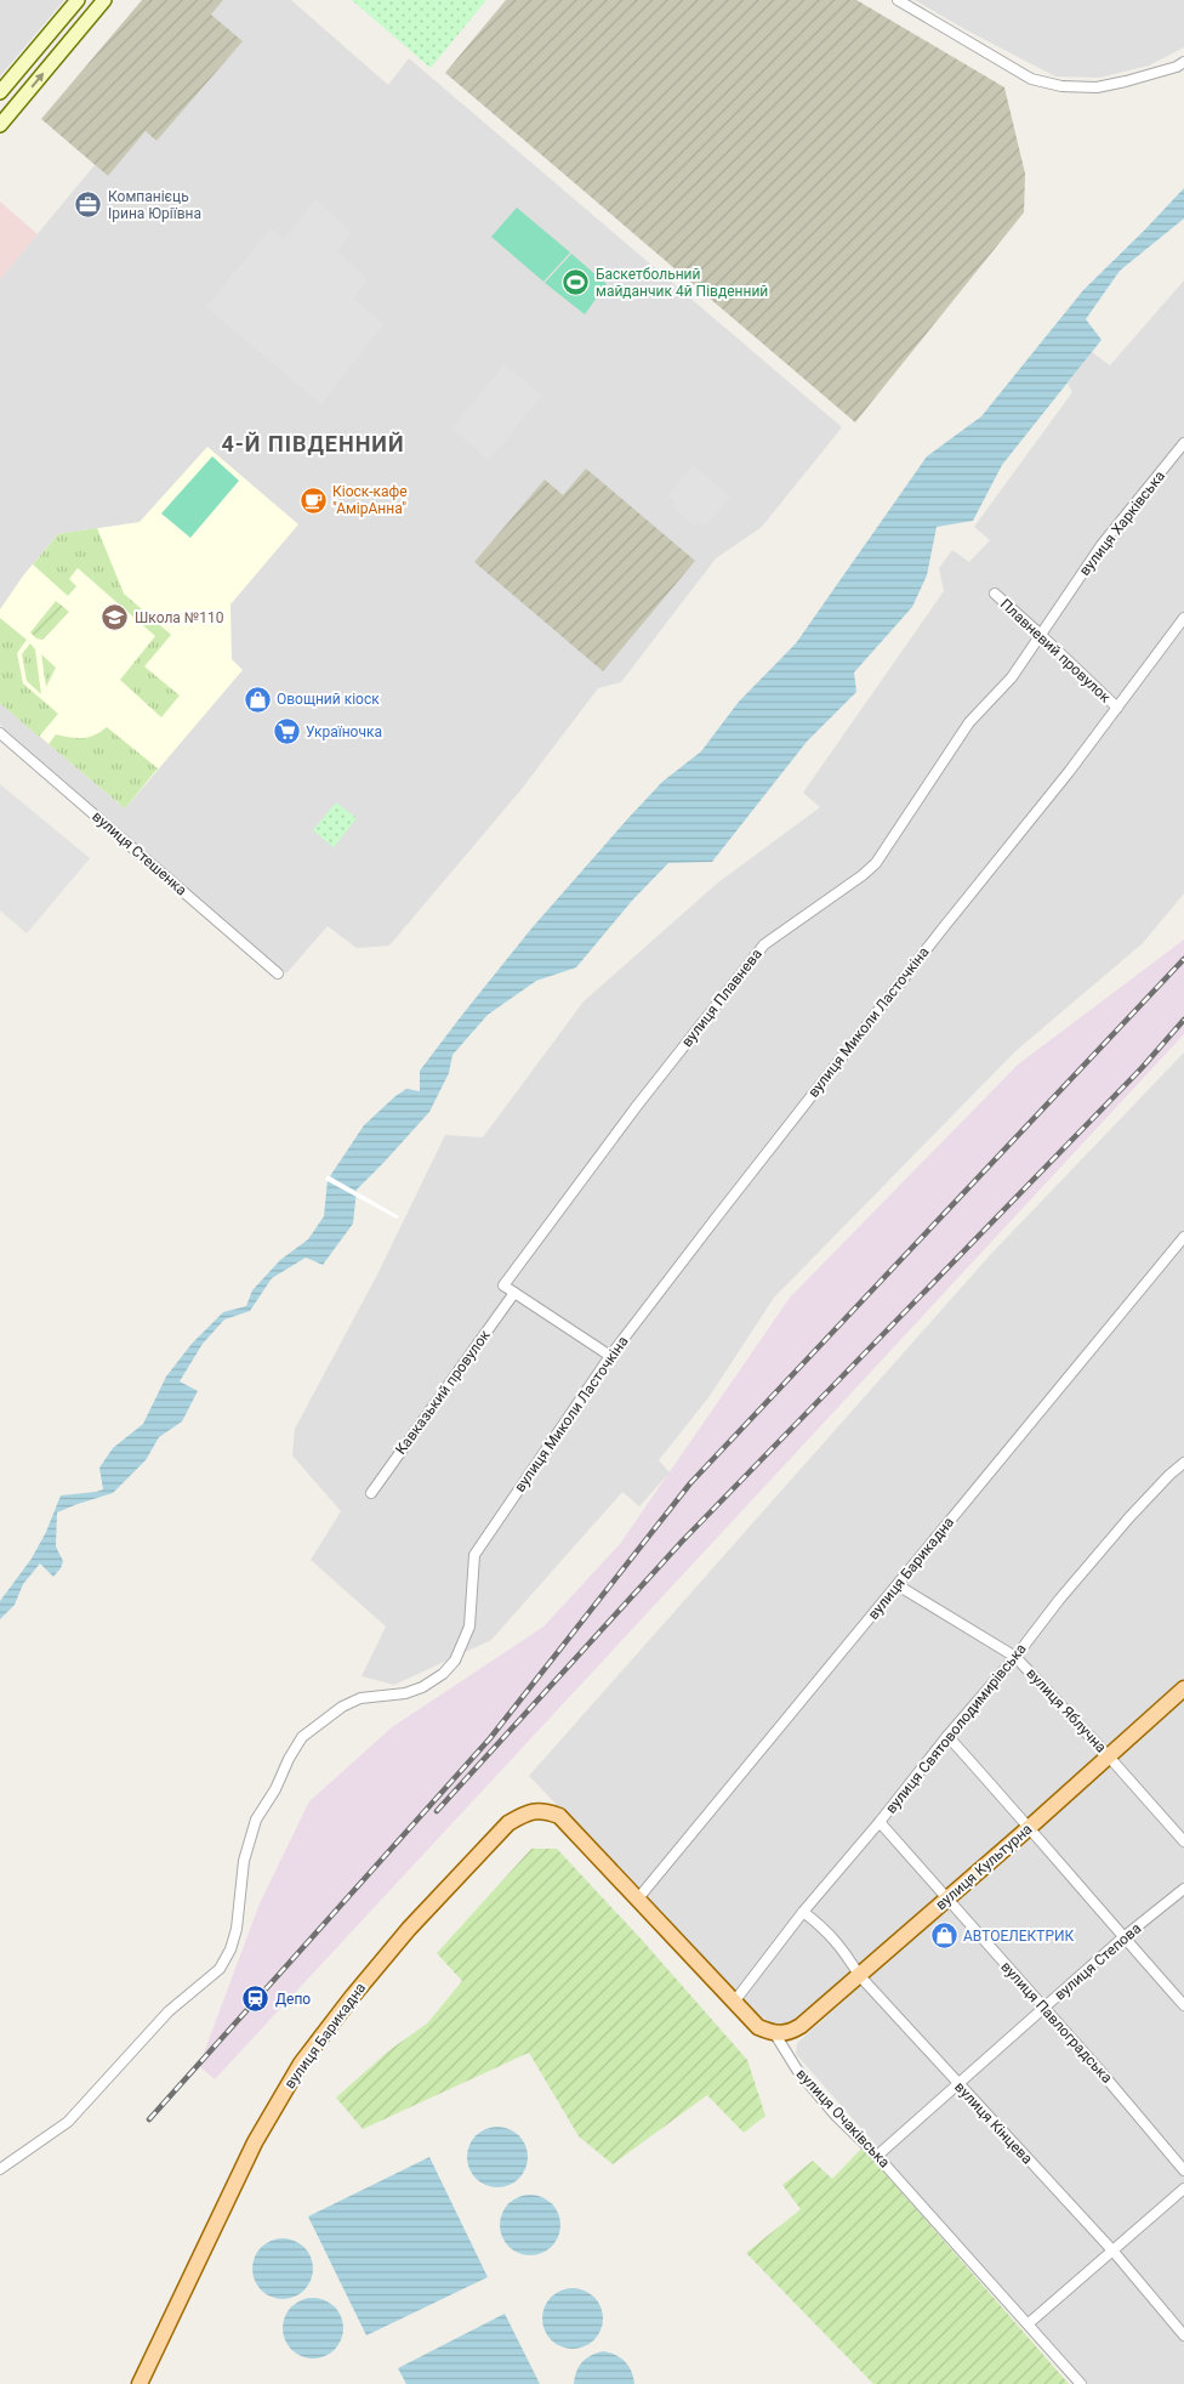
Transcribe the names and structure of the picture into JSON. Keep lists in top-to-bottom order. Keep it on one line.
{"streets":{"main road":["вулиця Барикадна","вулиця Культурна","вулиця Очаківська"],"street":["вулиця Харківська","Плавневий провулок","вулиця Стешенка","вулиця Плавнева","вулиця Миколи Ласточкіна","Кавказький провулок","вулиця Яблучна","вулиця Святоволодимирівська","вулиця Степова","вулиця Павлоградська","вулиця Кінцева"]},"crossings":[["вулиця Харківська","Плавневий провулок"],["вулиця Харківська","вулиця Плавнева"],["Плавневий провулок","вулиця Плавнева"],["Плавневий провулок","вулиця Миколи Ласточкіна"],["вулиця Плавнева","Кавказький провулок"],["вулиця Барикадна","вулиця Яблучна"],["вулиця Барикадна","вулиця Очаківська"],["вулиця Яблучна","вулиця Святоволодимирівська"],["вулиця Яблучна","вулиця Культурна"],["вулиця Святоволодимирівська","вулиця Павлоградська"],["вулиця Святоволодимирівська","вулиця Очаківська"],["вулиця Святоволодимирівська","вулиця Кінцева"],["вулиця Культурна","вулиця Павлоградська"],["вулиця Культурна","вулиця Очаківська"],["вулиця Культурна","вулиця Кінцева"],["вулиця Степова","вулиця Павлоградська"],["вулиця Степова","вулиця Очаківська"],["вулиця Степова","вулиця Кінцева"]],"districts":["4-Й ПІВДЕННИЙ"],"places":{"office":["Компанієць Ірина Юріївна"],"sports":["Баскетбольний майданчик 4й Південний"],"cafe":["Кіоск-кафе \"АмірАнна\""],"school or university":["Школа №110"],"shop":["Овощний кіоск","АВТОЕЛЕКТРИК"],"supermarket":["Україночка"],"station":["Депо"]}}
